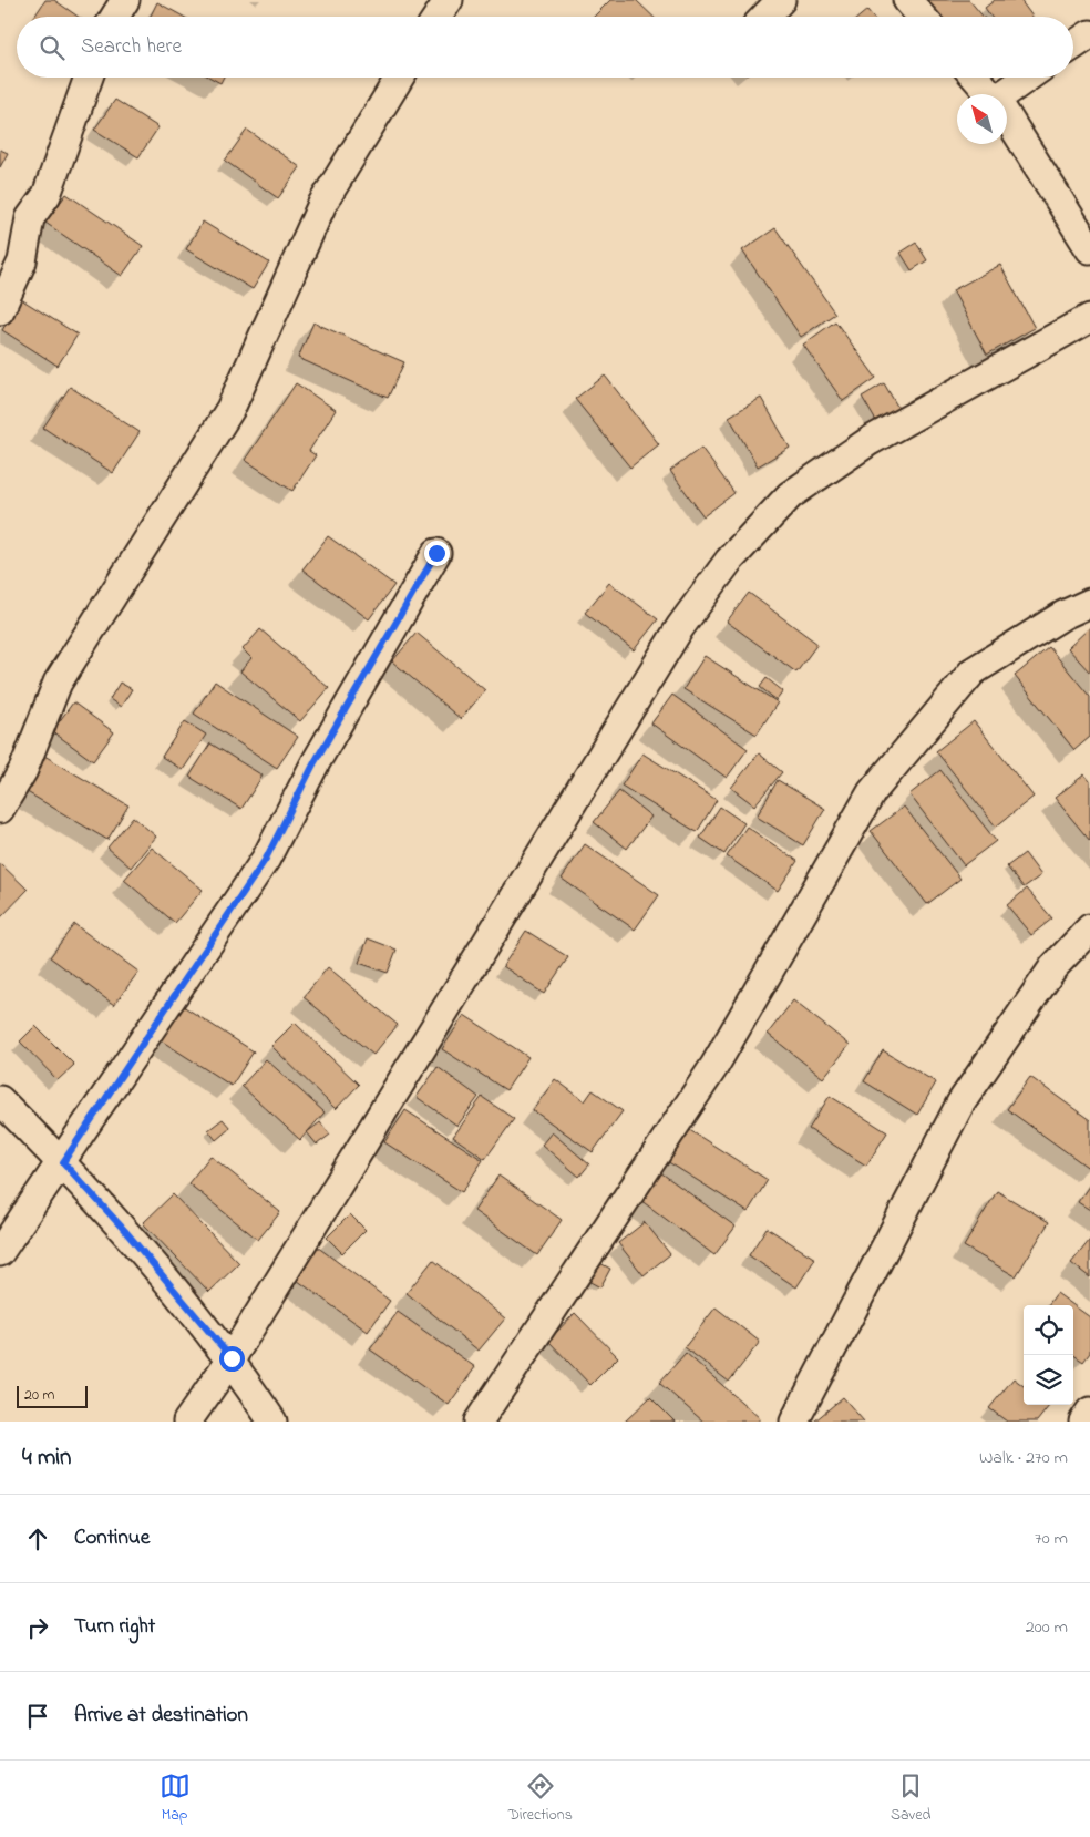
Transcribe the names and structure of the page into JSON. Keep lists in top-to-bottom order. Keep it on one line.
{"scale_bar":"20 m","north":"top left","page":{"search":"Search here","scale":"20 m","heading":["4 min","Walk · 270 m"],"list":[["Continue","70 m"],["Turn right","200 m"],"Arrive at destination"],"nav":["Map","Directions","Saved"]}}
